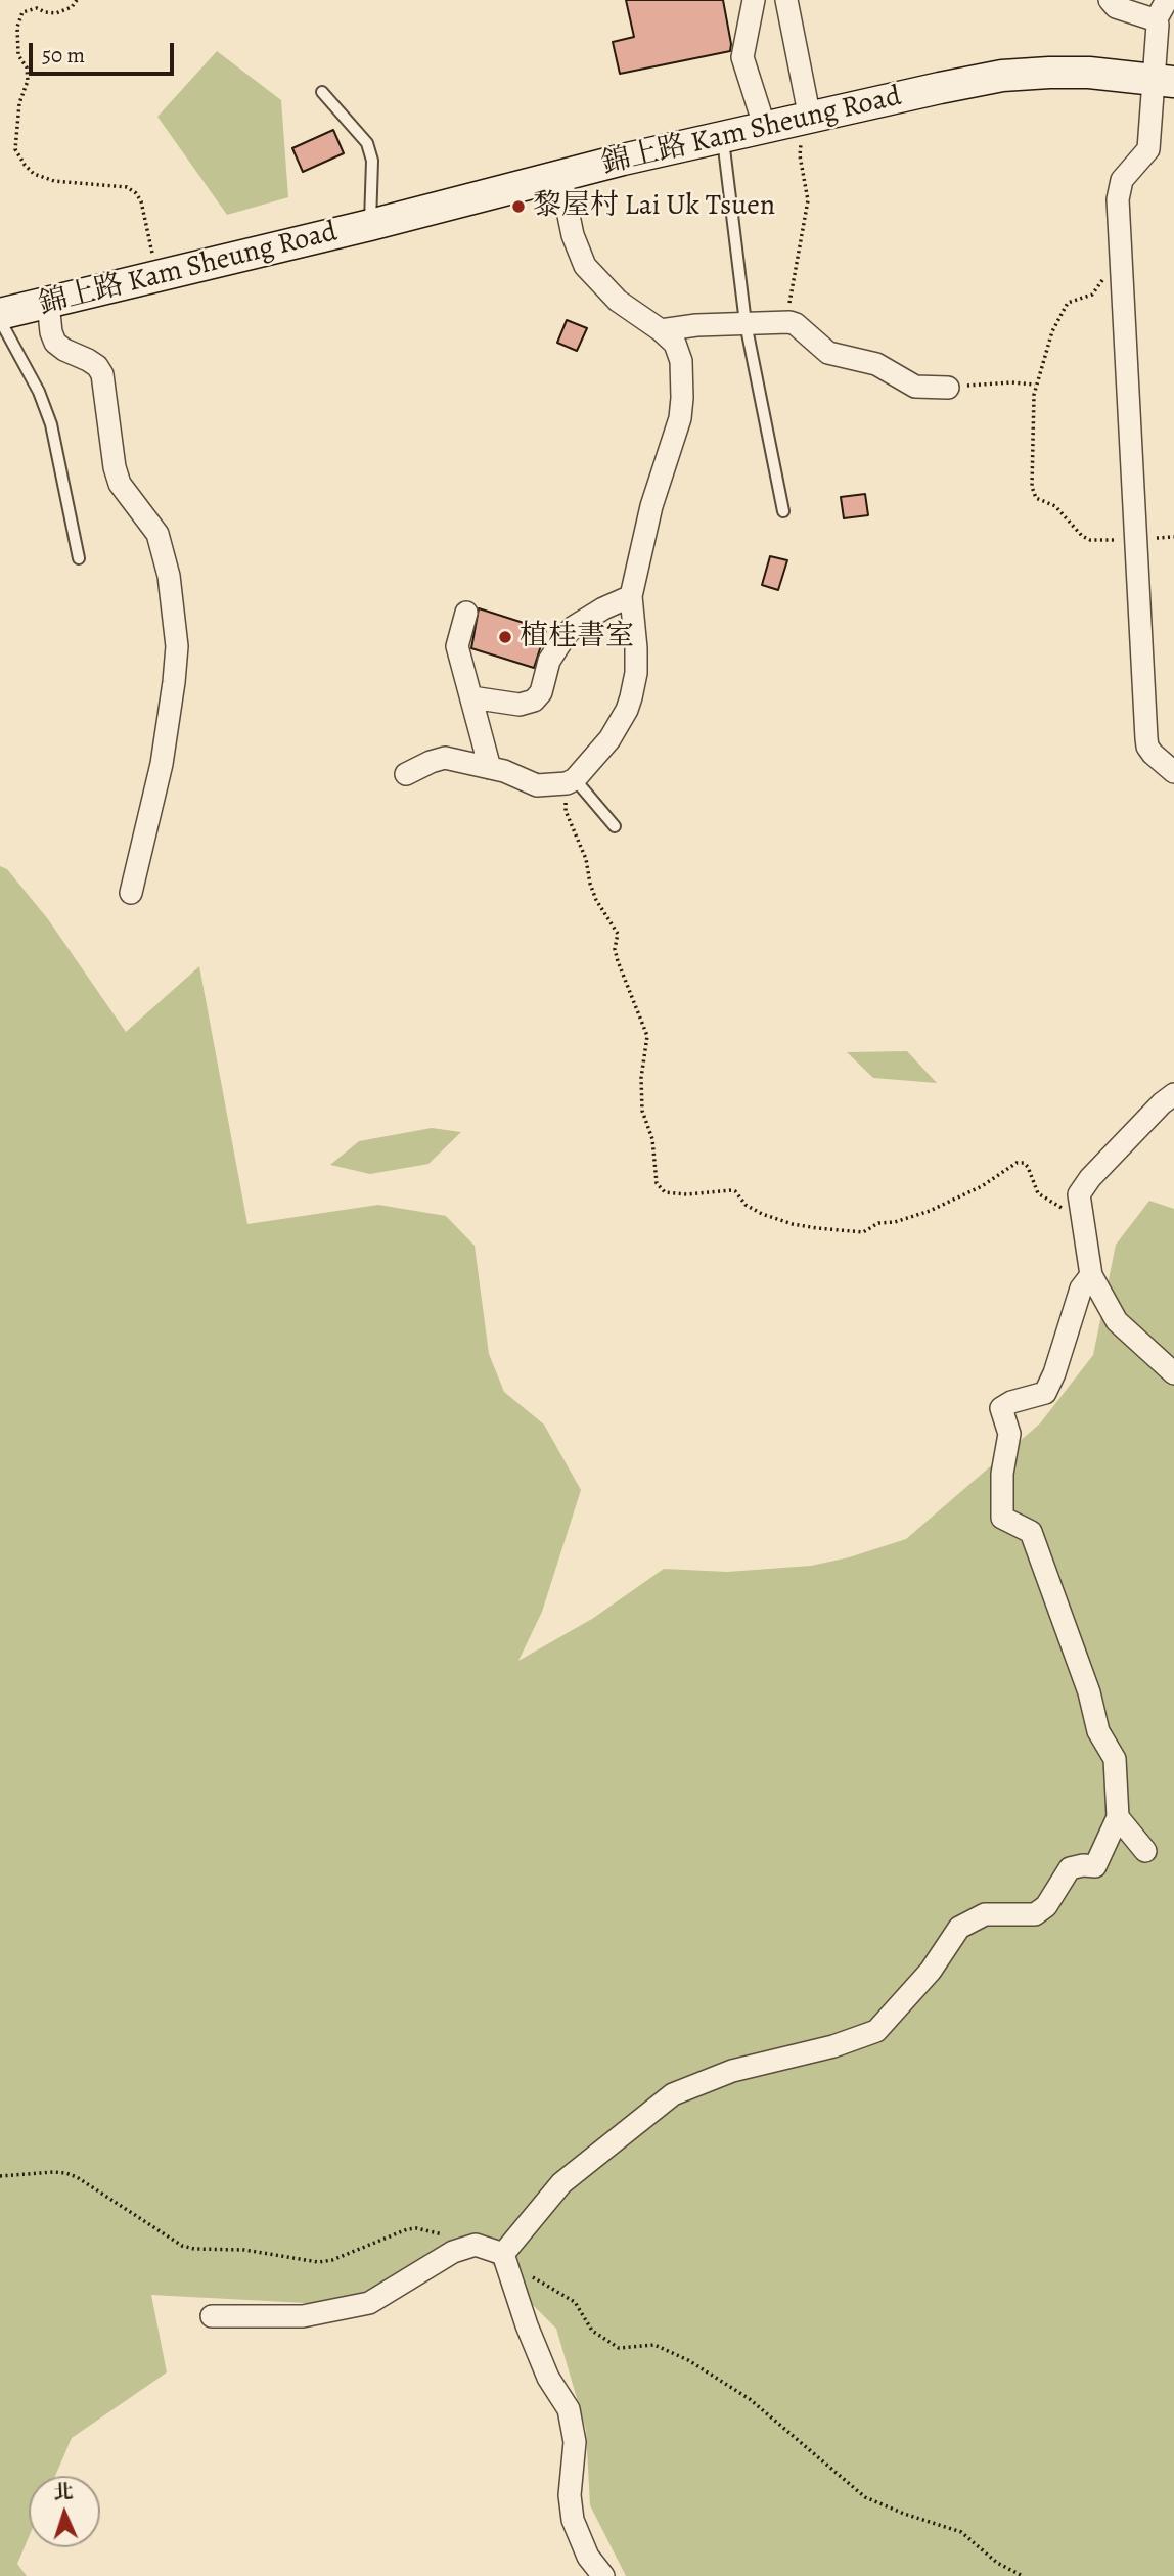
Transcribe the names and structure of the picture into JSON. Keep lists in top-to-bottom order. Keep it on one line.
{"streets":{"main road":["錦上路 Kam Sheung Road"]},"places":["黎屋村 Lai Uk Tsuen","植桂書室"],"scale_bar":"50 m","north":"top"}
